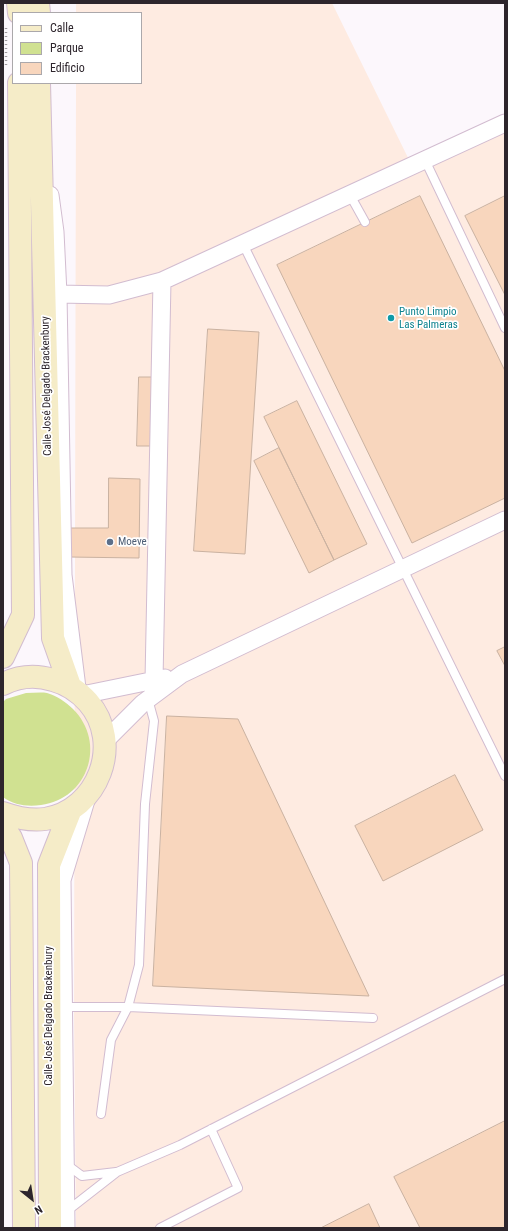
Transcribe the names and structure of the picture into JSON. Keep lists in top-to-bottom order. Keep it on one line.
{"streets":{"main road":["Calle José Delgado Brackenbury"]},"places":["Punto Limpio Las Palmeras","Moeve"],"legend":["Calle","Parque","Edificio"],"north":"bottom right"}
